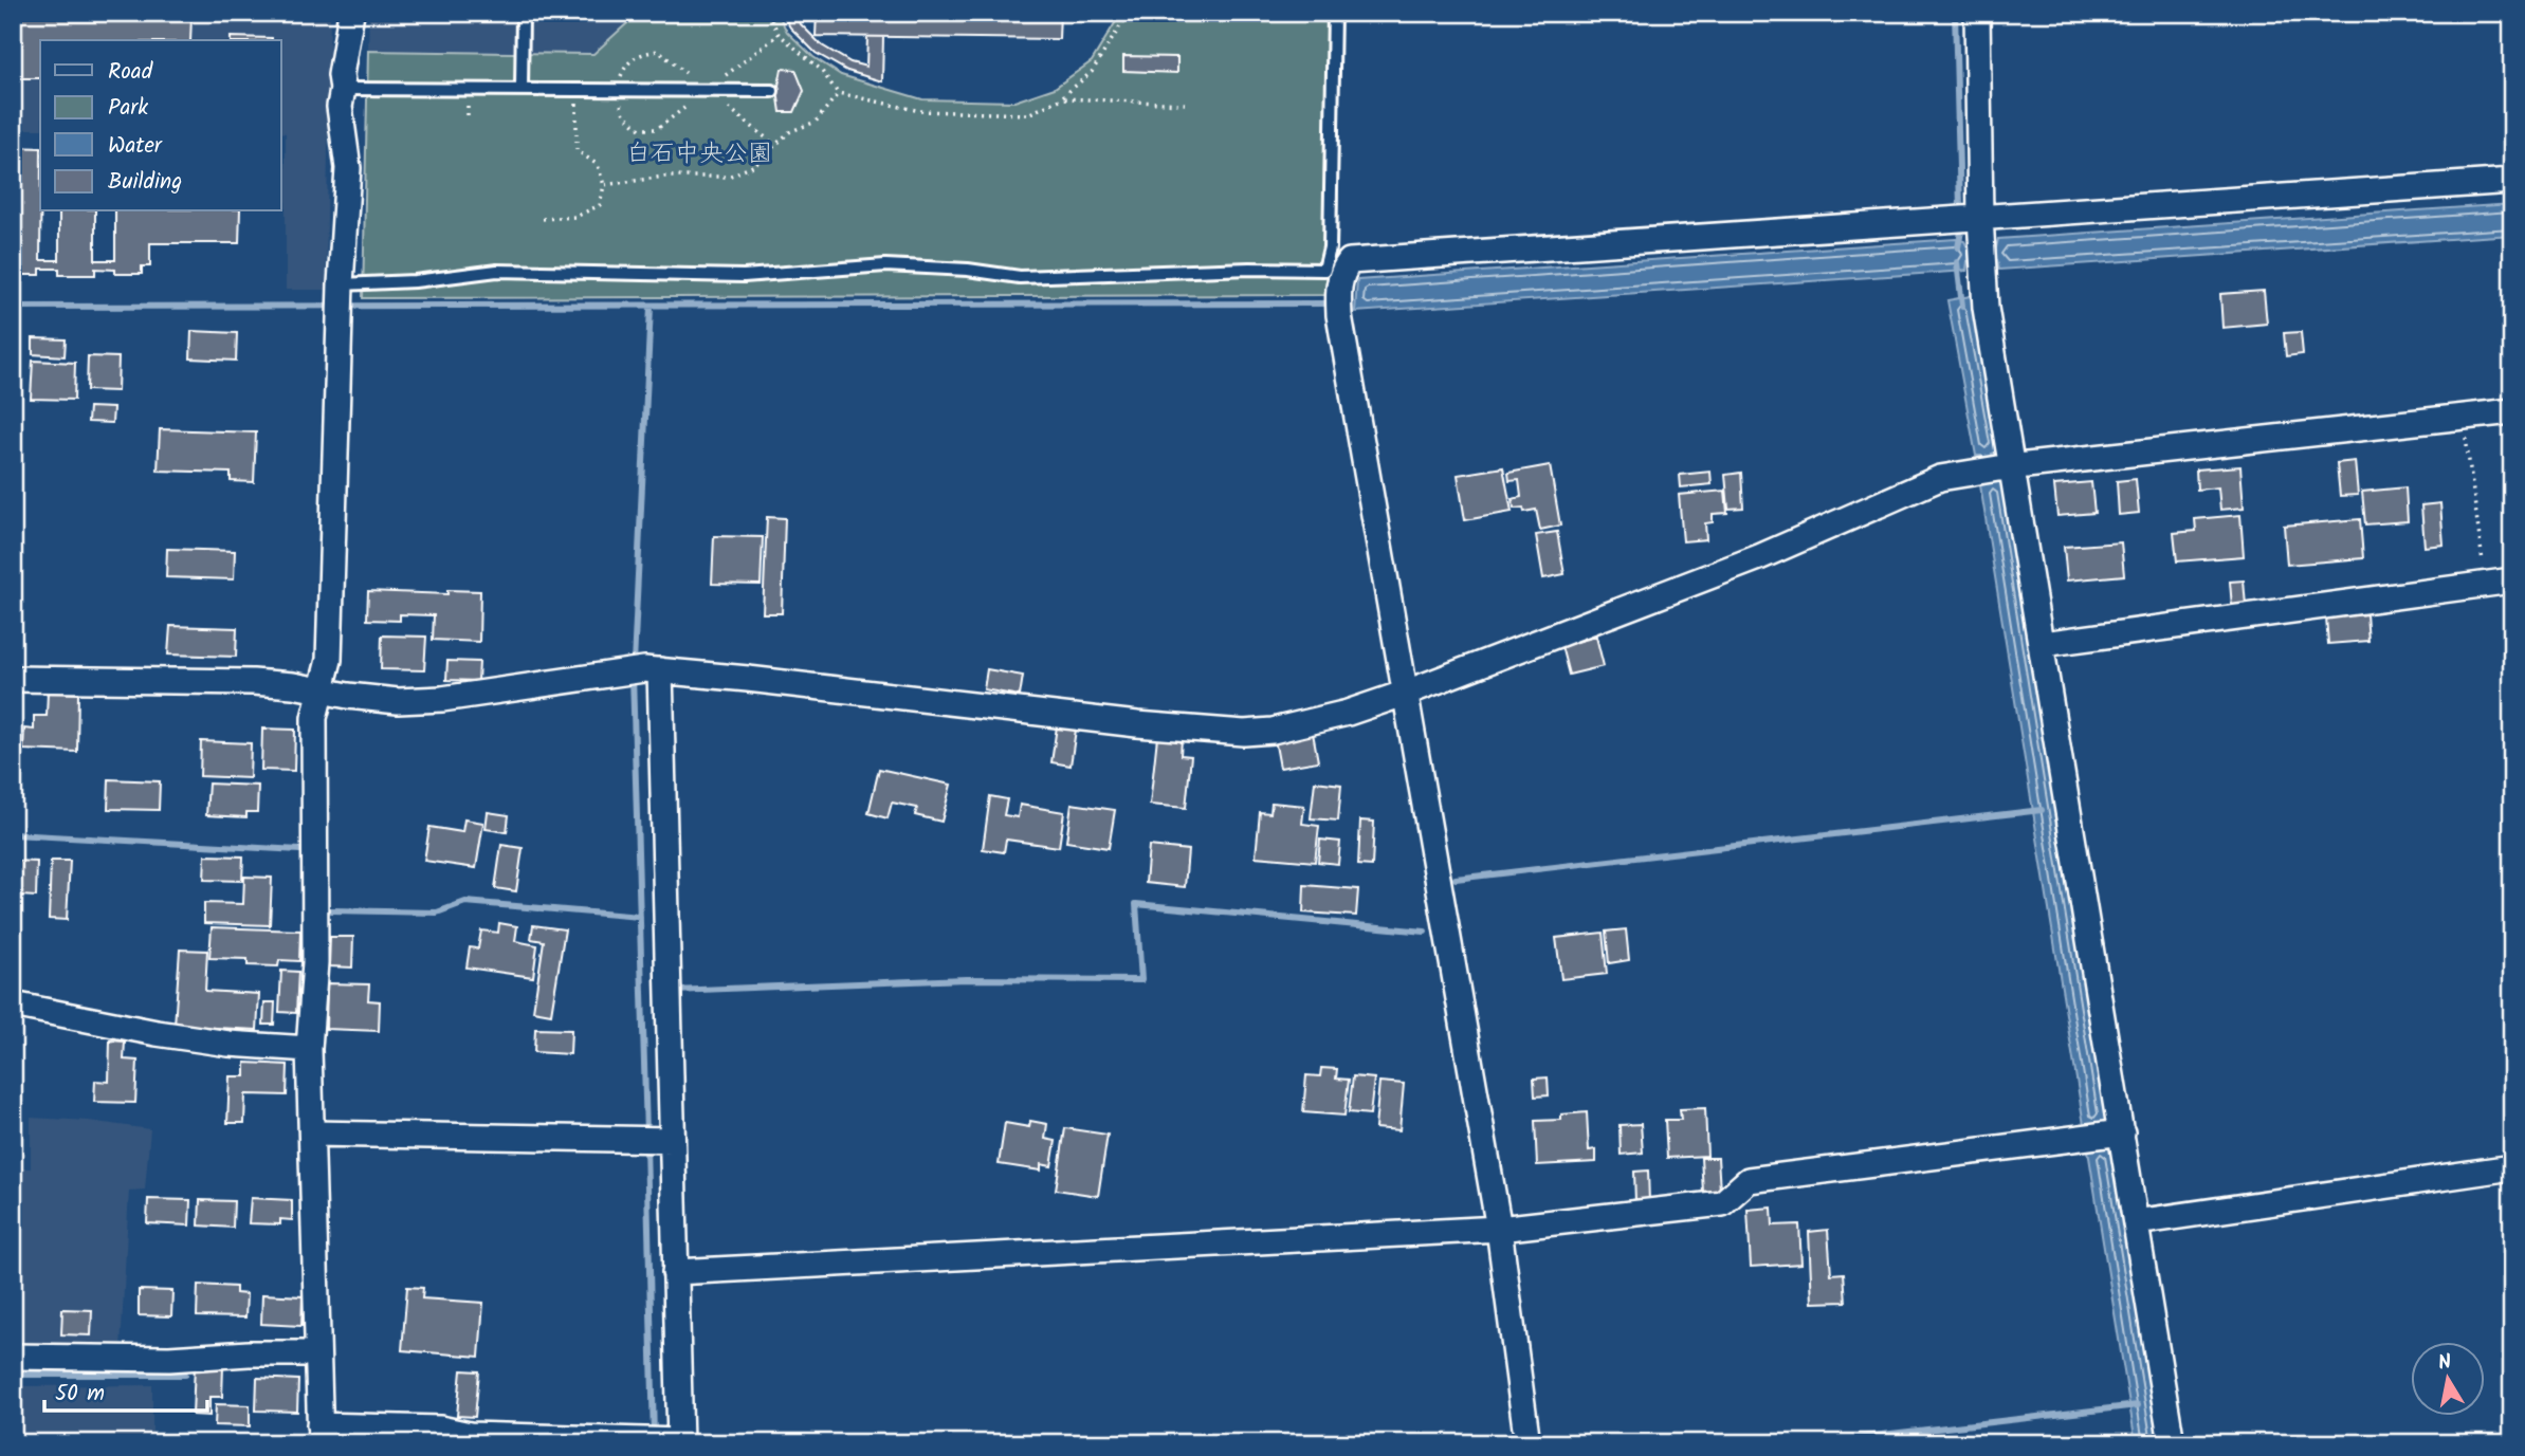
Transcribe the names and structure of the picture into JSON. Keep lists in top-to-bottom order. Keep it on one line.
{"parks":["白石中央公園"],"legend":["Road","Park","Water","Building"],"scale_bar":"50 m","north":"top"}
